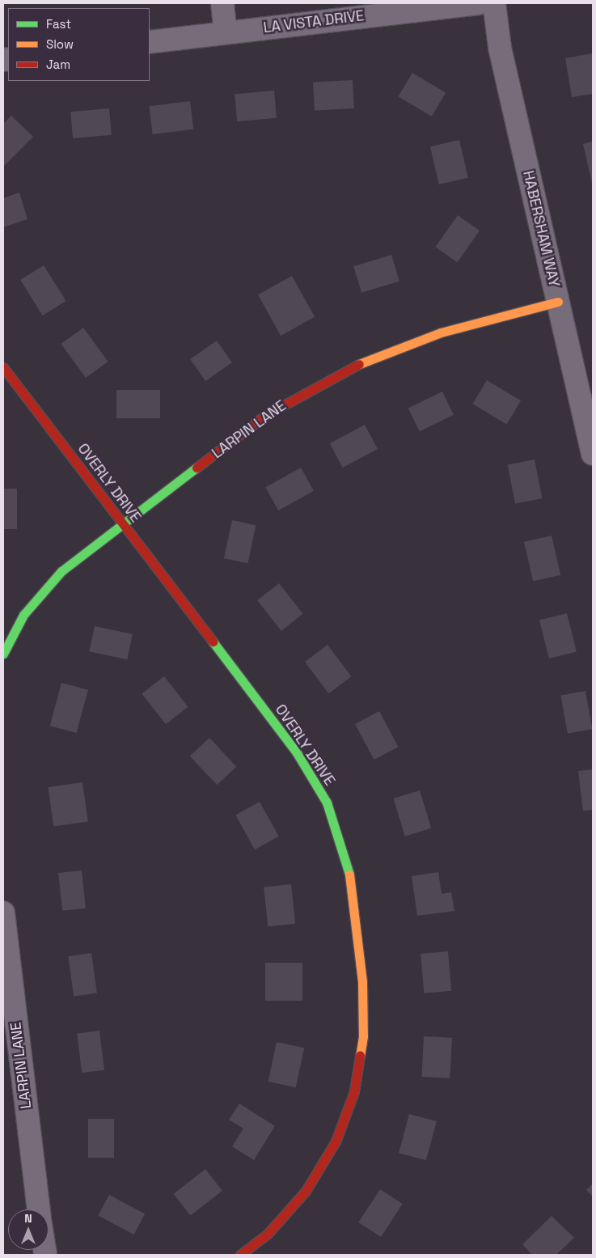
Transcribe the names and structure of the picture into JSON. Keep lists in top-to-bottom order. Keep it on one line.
{"streets":{"street":["LA VISTA DRIVE","HABERSHAM WAY","LARPIN LANE","OVERLY DRIVE"]},"crossings":[["HABERSHAM WAY","LARPIN LANE"],["LARPIN LANE","OVERLY DRIVE"]],"legend":["Fast","Slow","Jam"],"north":"top"}
